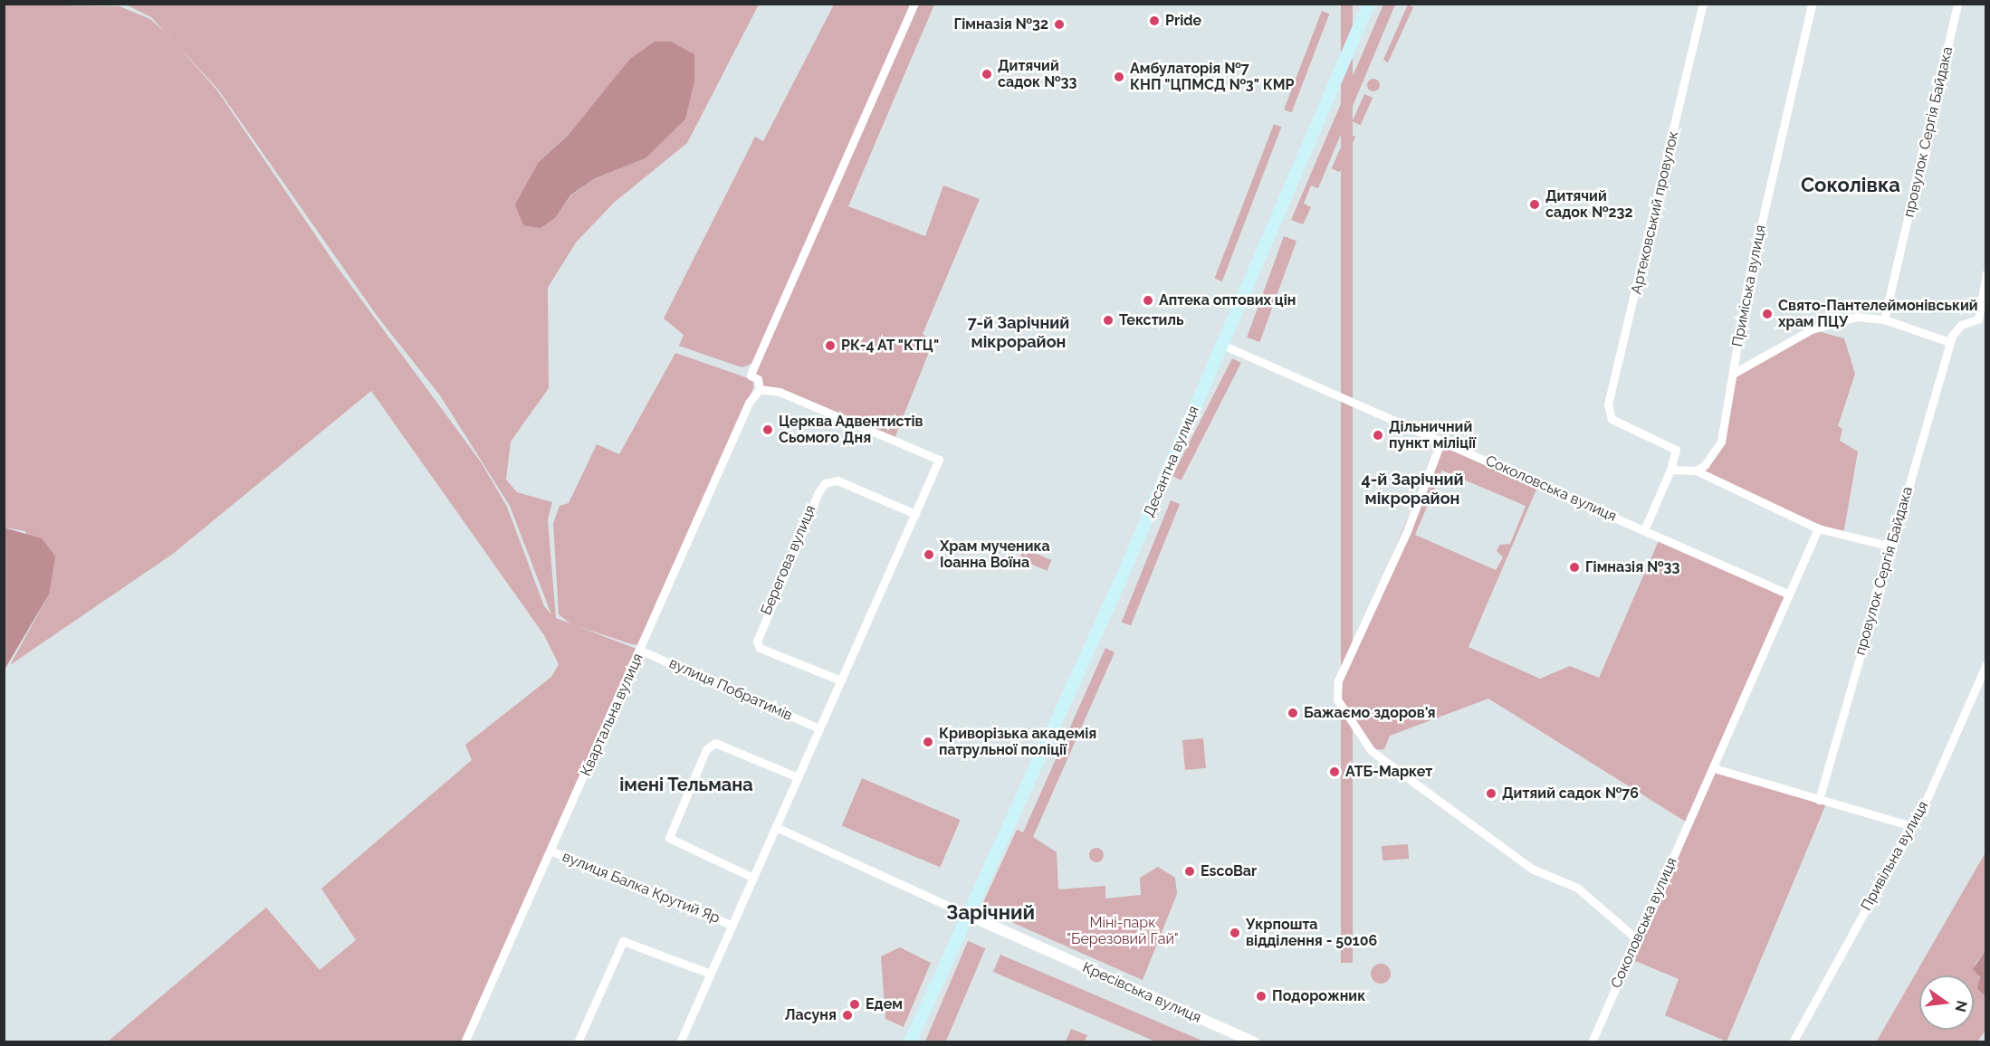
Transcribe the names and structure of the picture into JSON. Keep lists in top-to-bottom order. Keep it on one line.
{"streets":{"main road":["Десантна вулиця"],"street":["провулок Сергія Байдака","Артековський провулок","Приміська вулиця","Соколовська вулиця","Берегова вулиця","вулиця Побратимів","Квартальна вулиця","Привільна вулиця","вулиця Балка Крутий Яр","Кресівська вулиця"]},"crossings":[["Десантна вулиця","Соколовська вулиця"],["Десантна вулиця","Кресівська вулиця"],["вулиця Побратимів","Квартальна вулиця"],["Квартальна вулиця","вулиця Балка Крутий Яр"]],"districts":["Соколівка","7-й Зарічний мікрорайон","4-й Зарічний мікрорайон","імені Тельмана","Зарічний"],"parks":["Міні-парк \"Березовий Гай\""],"places":["Pride","Гімназія №32","Дитячий садок №33","Амбулаторія №7 КНП \"ЦПМСД №3\" КМР","Дитячий садок №232","Аптека оптових цін","Свято-Пантелеймонівський храм ПЦУ","Текстиль","РК-4 АТ \"КТЦ\"","Церква Адвентистів Сьомого Дня","Дільничний пункт міліції","Храм мученика Іоанна Воїна","Гімназія №33","Бажаємо здоров'я","Криворізька академія патрульної поліції","АТБ-Маркет","Дитяий садок №76","EscoBar","Укрпошта відділення - 50106","Подорожник","Едем","Ласуня"],"north":"right"}
